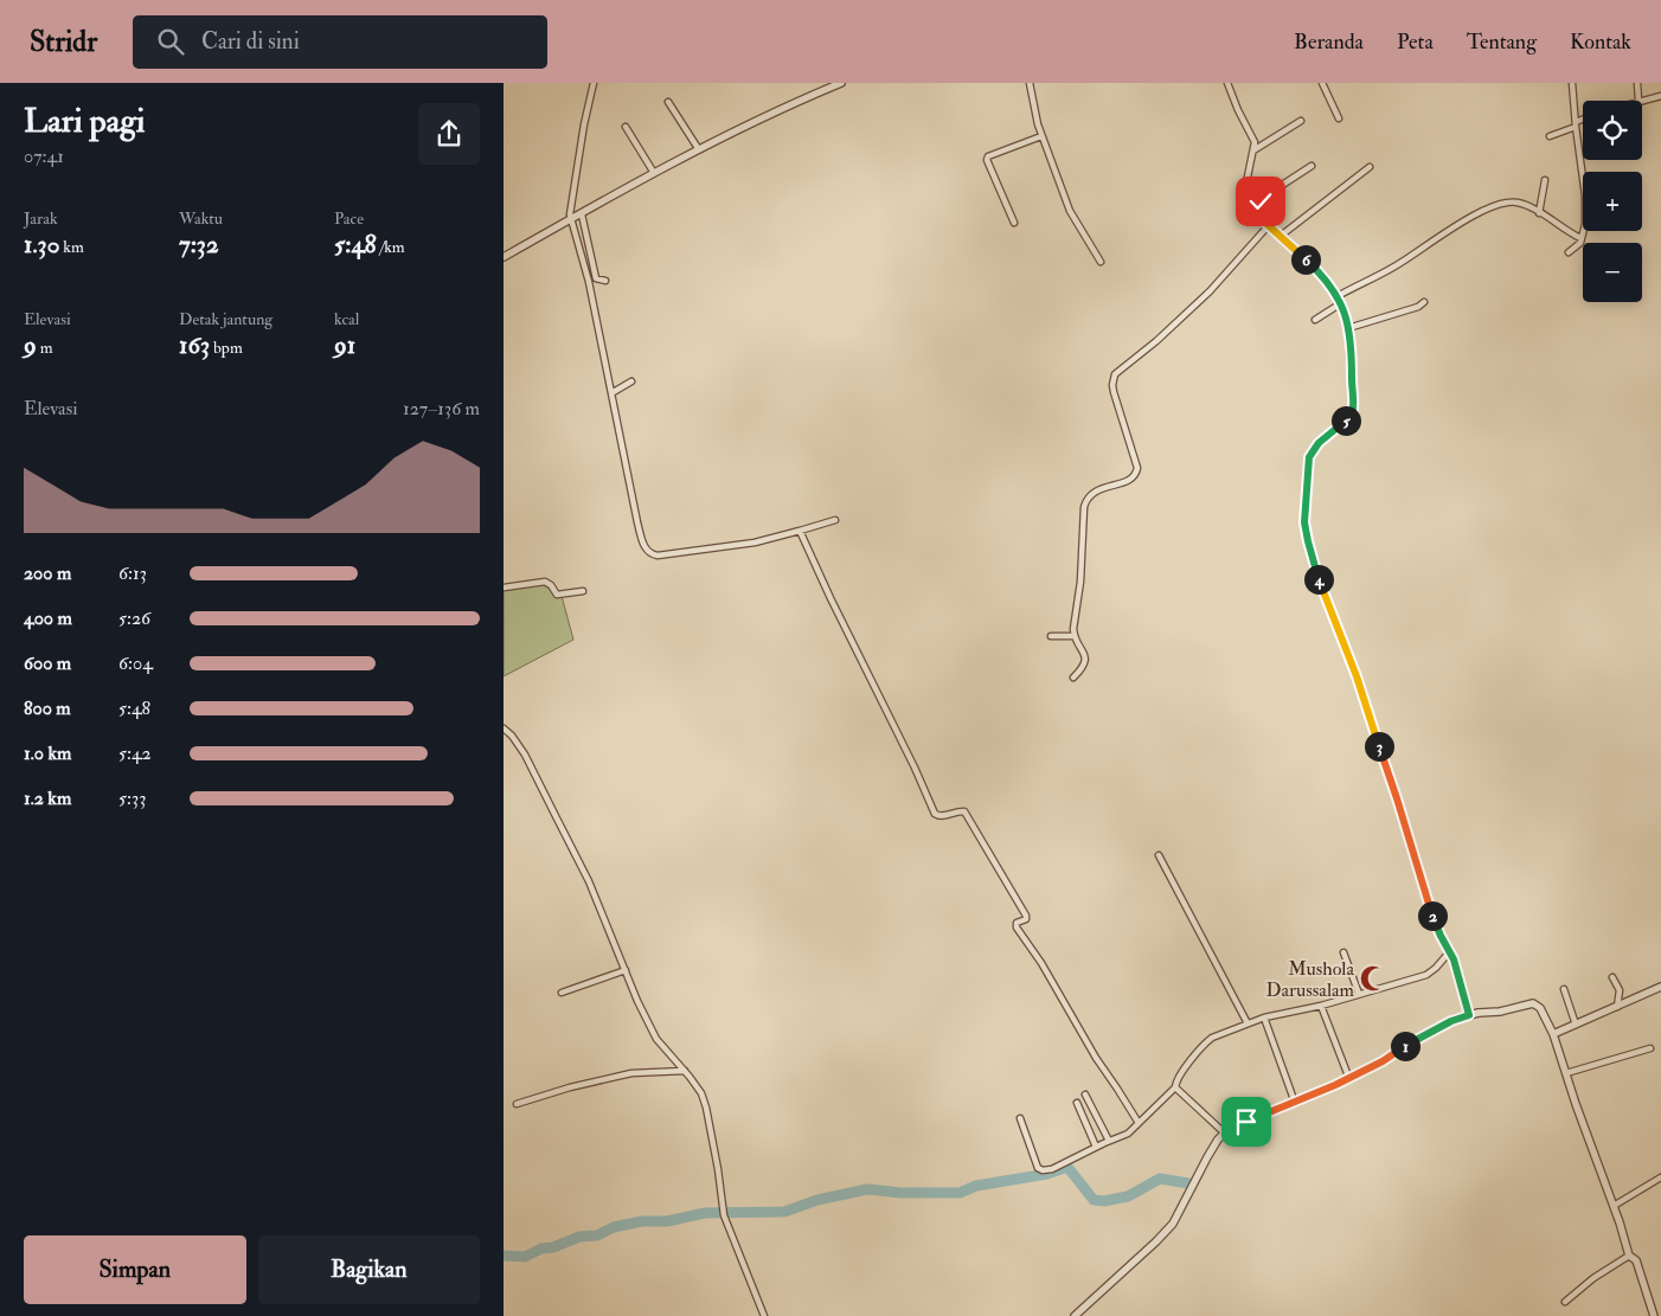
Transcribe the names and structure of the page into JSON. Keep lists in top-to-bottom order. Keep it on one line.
{"places":{"mosque":["Mushola Darussalam"]},"page":{"header":"Stridr","search":"Cari di sini","nav":["Beranda","Peta","Tentang","Kontak"],"heading":["Lari pagi","07:41"],"map_buttons":["+","−"],"stats":[["Jarak","1.30 km"],["Waktu","7:32"],["Pace","5:48 /km"],["Elevasi","9 m"],["Detak jantung","163 bpm"],["kcal","91"]],"pins":["6","5","4","3","2","1"],"chart":["Elevasi","127–136 m"],"list":[{"name":"200 m","note":"6:13"},{"name":"400 m","note":"5:26"},{"name":"600 m","note":"6:04"},{"name":"800 m","note":"5:48"},{"name":"1.0 km","note":"5:42"},{"name":"1.2 km","note":"5:33"}],"buttons":["Simpan","Bagikan"]}}
